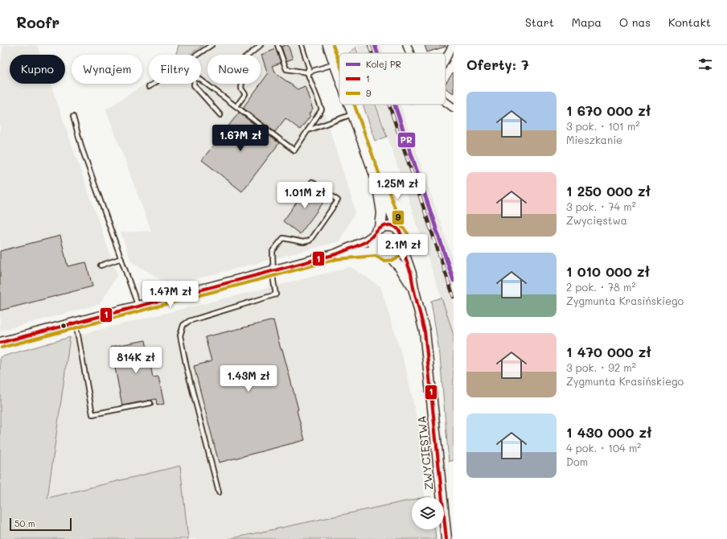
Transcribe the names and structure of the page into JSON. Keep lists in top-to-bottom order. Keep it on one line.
{"streets":{"main road":["ZWYCIĘSTWA"]},"lines":["rail line PR","transit line 9","transit line 1"],"legend":["Kolej PR","1","9"],"scale_bar":"50 m","page":{"header":"Roofr","nav":["Start","Mapa","O nas","Kontakt"],"heading":"Oferty: 7","chip":["Kupno","Wynajem","Filtry","Nowe"],"list":[{"name":"1 670 000 zł","note":"3 pok. · 101 m² · Mieszkanie"},{"name":"1 250 000 zł","note":"3 pok. · 74 m² · Zwycięstwa"},{"name":"1 010 000 zł","note":"2 pok. · 78 m² · Zygmunta Krasińskiego"},{"name":"1 470 000 zł","note":"3 pok. · 92 m² · Zygmunta Krasińskiego"},{"name":"1 430 000 zł","note":"4 pok. · 104 m² · Dom"}],"price":["1.67M zł","1.25M zł","1.01M zł","2.1M zł","1.47M zł","814K zł","1.43M zł"],"scale":"50 m"}}
